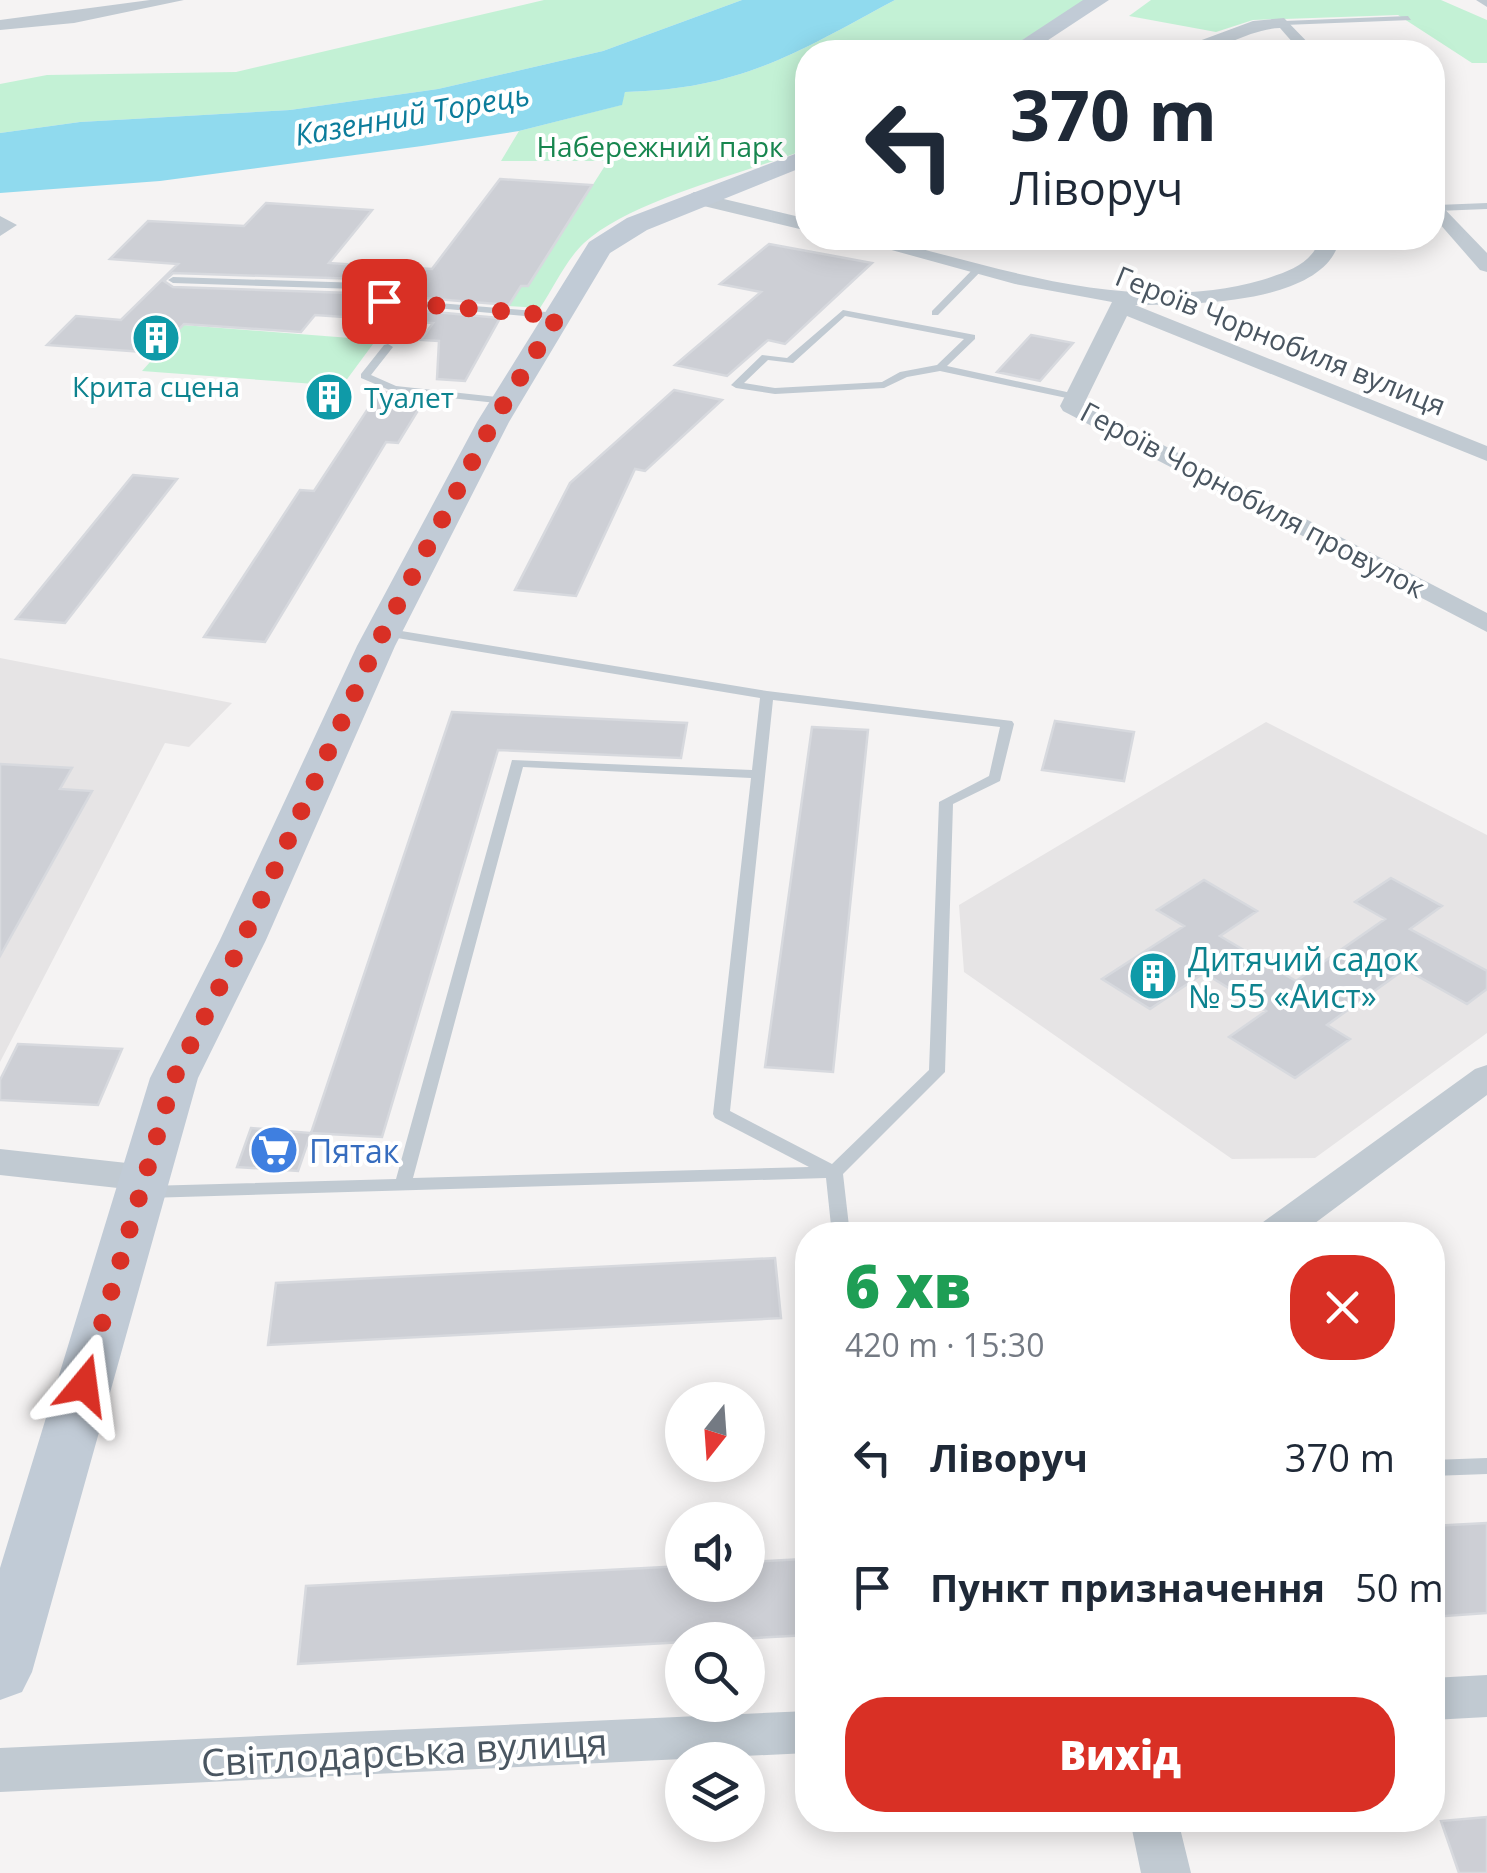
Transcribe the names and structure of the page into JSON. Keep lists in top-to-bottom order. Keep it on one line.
{"streets":{"street":["Героїв Чорнобиля вулиця","Героїв Чорнобиля провулок","Світлодарська вулиця"]},"crossings":[["Героїв Чорнобиля вулиця","Героїв Чорнобиля провулок"]],"water":["Казенний Торець"],"parks":["Набережний парк"],"places":{"building":["Крита сцена","Туалет","Дитячий садок № 55 «Аист»"],"supermarket":["Пятак"]},"north":"bottom","page":{"turn":["370 m","Ліворуч"],"heading":["6 хв","420 m · 15:30"],"list":[{"name":"Ліворуч","value":"370 m"},{"name":"Пункт призначення","value":"50 m"}],"buttons":"Вихід"}}
